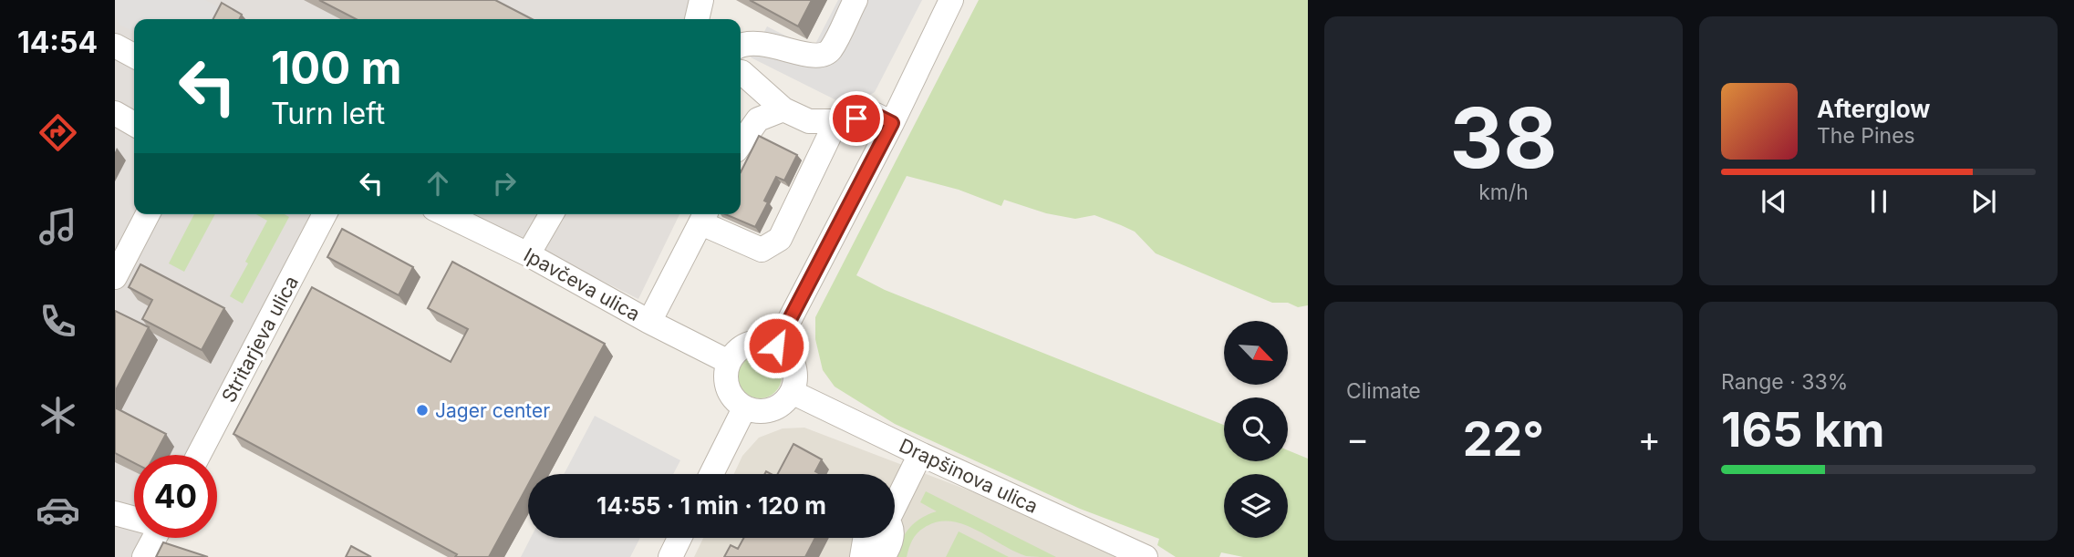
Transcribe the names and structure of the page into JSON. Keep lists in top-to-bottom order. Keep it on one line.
{"streets":{"street":["Ipavčeva ulica","Stritarjeva ulica","Drapšinova ulica"]},"crossings":[["Ipavčeva ulica","Drapšinova ulica"]],"places":["Jager center"],"north":"bottom right","page":{"tabs":"14:54","tile":[["38","km/h"],"Climate",["Range · 33%","165 km"]],"turn":["100 m","Turn left"],"song":["Afterglow","The Pines"],"heat":["−","22°","+"],"limit":"40","trip":"14:55 · 1 min · 120 m"}}
